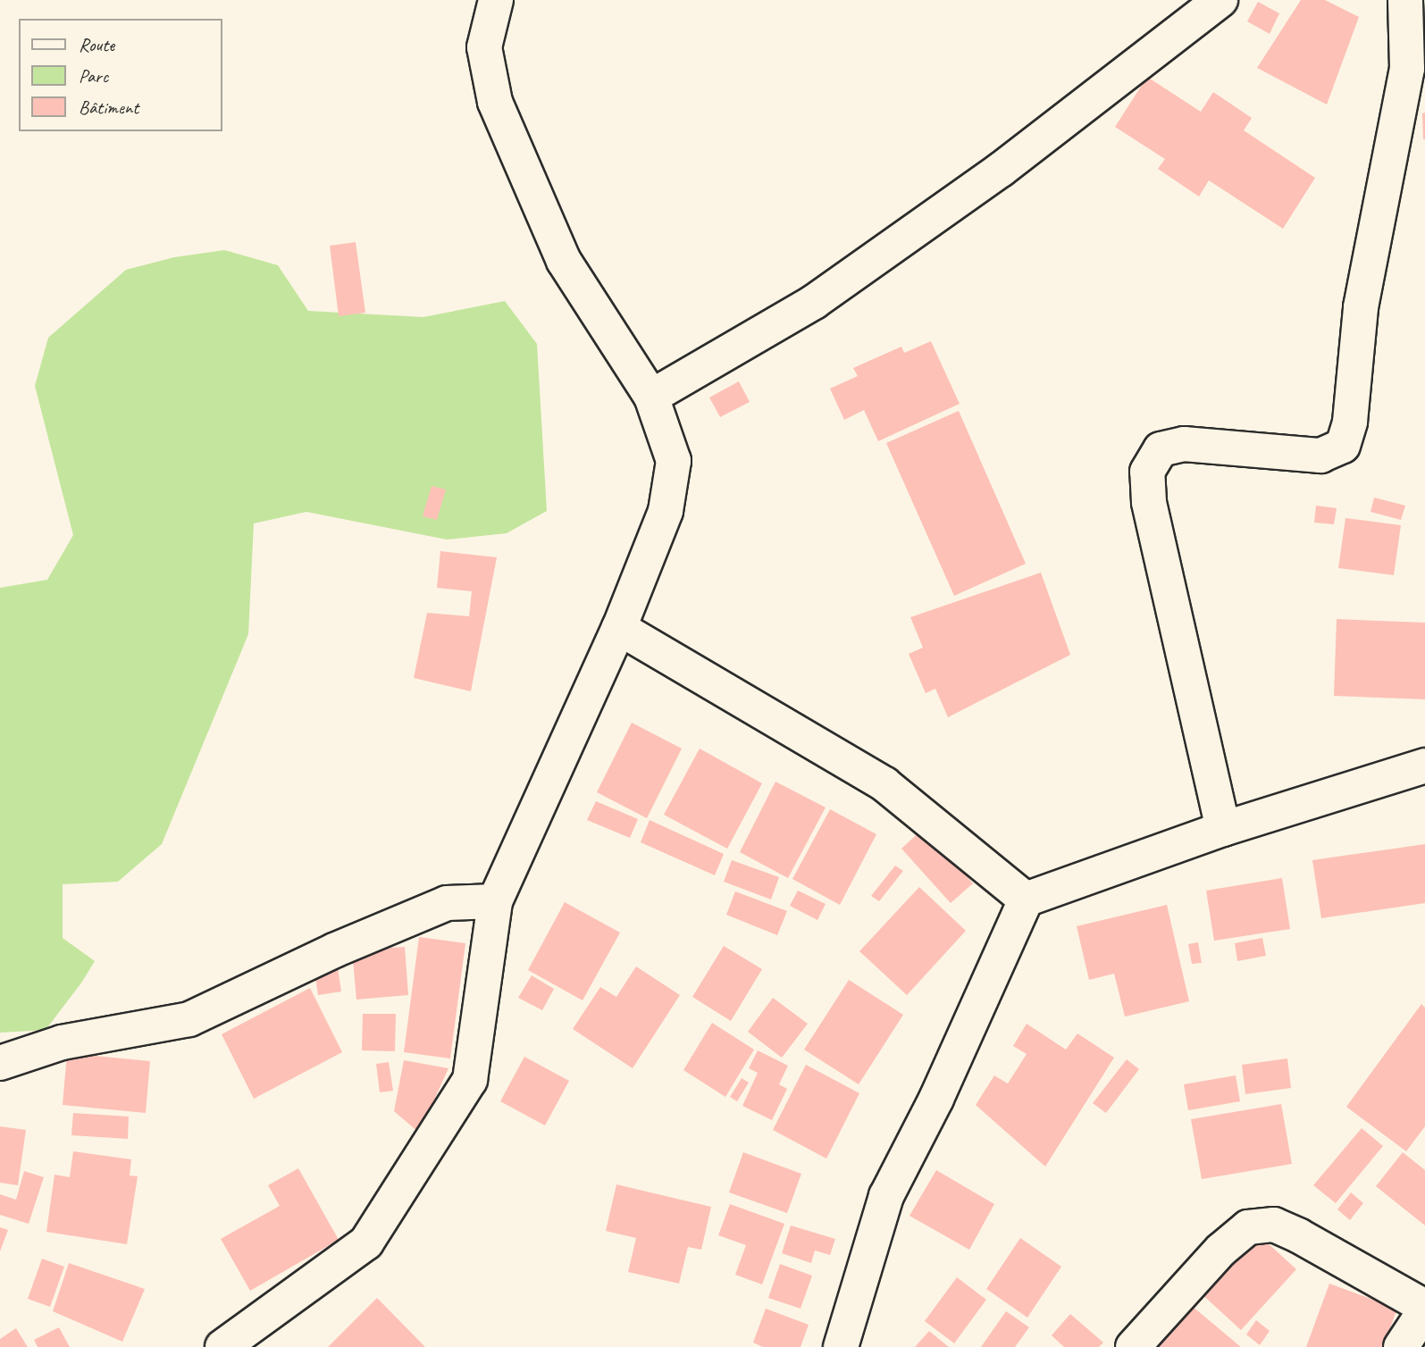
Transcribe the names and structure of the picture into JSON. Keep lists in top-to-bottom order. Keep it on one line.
{"legend":["Route","Parc","Bâtiment"]}
